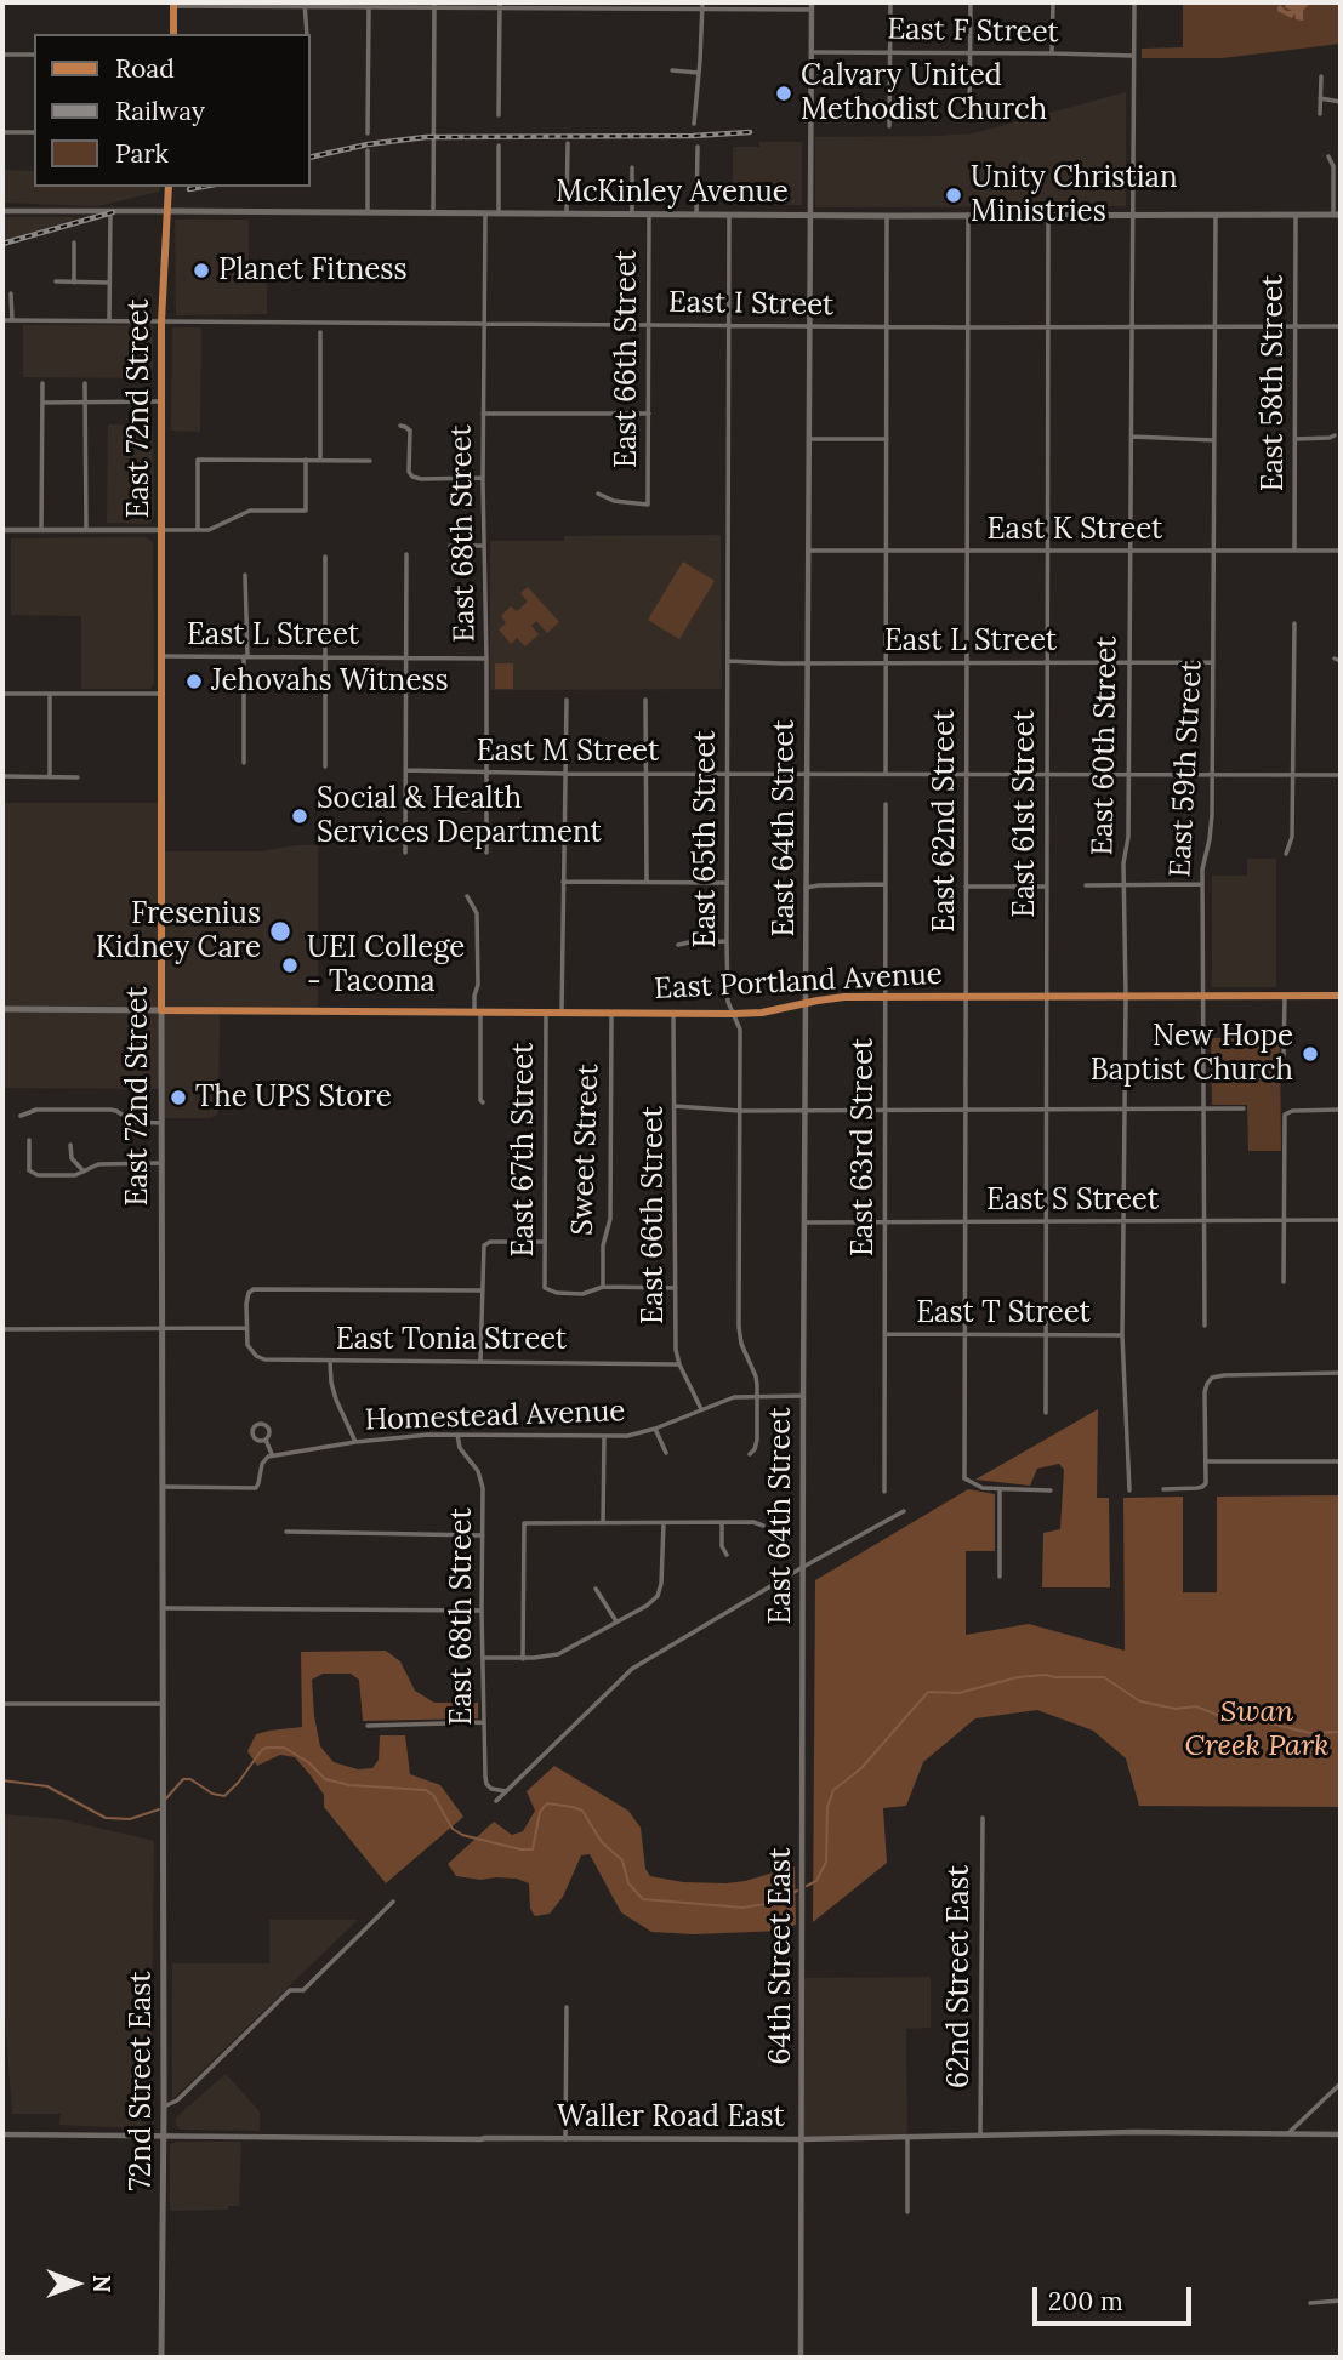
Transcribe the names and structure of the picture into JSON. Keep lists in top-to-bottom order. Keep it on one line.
{"streets":{"main road":["McKinley Avenue","East 72nd Street","East Portland Avenue","72nd Street East"],"street":["East F Street","East I Street","East 66th Street","East 58th Street","East K Street","East 68th Street","East L Street","East 60th Street","East M Street","East 59th Street","East 61st Street","East 62nd Street","East 64th Street","East 65th Street","East 63rd Street","East 67th Street","Sweet Street","East S Street","East T Street","East Tonia Street","Homestead Avenue","64th Street East","62nd Street East","Waller Road East"]},"crossings":[["East F Street","East 60th Street"],["East F Street","East 64th Street"],["McKinley Avenue","East 66th Street"],["McKinley Avenue","East 58th Street"],["McKinley Avenue","East 72nd Street"],["McKinley Avenue","East 68th Street"],["McKinley Avenue","East 60th Street"],["McKinley Avenue","East 59th Street"],["McKinley Avenue","East 61st Street"],["McKinley Avenue","East 62nd Street"],["McKinley Avenue","East 64th Street"],["McKinley Avenue","East 65th Street"],["East I Street","East 66th Street"],["East I Street","East 58th Street"],["East I Street","East 72nd Street"],["East I Street","East 68th Street"],["East I Street","East 60th Street"],["East I Street","East 59th Street"],["East I Street","East 61st Street"],["East I Street","East 62nd Street"],["East I Street","East 64th Street"],["East I Street","East 65th Street"],["East 66th Street","East Portland Avenue"],["East 66th Street","East Tonia Street"],["East 66th Street","Homestead Avenue"],["East 58th Street","East K Street"],["East 72nd Street","East L Street"],["East 72nd Street","East Portland Avenue"],["East 72nd Street","72nd Street East"],["East K Street","East 60th Street"],["East K Street","East 59th Street"],["East K Street","East 61st Street"],["East K Street","East 62nd Street"],["East K Street","East 64th Street"],["East 68th Street","East L Street"],["East 68th Street","East M Street"],["East 68th Street","Homestead Avenue"],["East L Street","East 60th Street"],["East L Street","East 59th Street"],["East L Street","East 61st Street"],["East L Street","East 62nd Street"],["East L Street","East 64th Street"],["East L Street","East 65th Street"],["East 60th Street","East M Street"],["East 60th Street","East Portland Avenue"],["East 60th Street","East S Street"],["East 60th Street","East T Street"],["East M Street","East 59th Street"],["East M Street","East 61st Street"],["East M Street","East 62nd Street"],["East M Street","East 64th Street"],["East M Street","East 65th Street"],["East M Street","East 67th Street"],["East 59th Street","East Portland Avenue"],["East 59th Street","East S Street"],["East 61st Street","East Portland Avenue"],["East 61st Street","East S Street"],["East 61st Street","East T Street"],["East 62nd Street","East Portland Avenue"],["East 62nd Street","East S Street"],["East 62nd Street","East T Street"],["East 64th Street","East Portland Avenue"],["East 64th Street","East S Street"],["East 64th Street","Homestead Avenue"],["East 64th Street","64th Street East"],["East 65th Street","East Portland Avenue"],["East 65th Street","Homestead Avenue"],["East Portland Avenue","East 63rd Street"],["East Portland Avenue","East 67th Street"],["East Portland Avenue","Sweet Street"],["East 63rd Street","East S Street"],["East 63rd Street","East T Street"],["East 67th Street","Sweet Street"],["64th Street East","Waller Road East"],["62nd Street East","Waller Road East"],["72nd Street East","Waller Road East"]],"parks":["Swan Creek Park"],"places":["Calvary United Methodist Church","Unity Christian Ministries","Planet Fitness","Jehovahs Witness","Social & Health Services Department","Fresenius Kidney Care","UEI College - Tacoma","New Hope Baptist Church","The UPS Store"],"legend":["Road","Railway","Park"],"scale_bar":"200 m","north":"right"}
